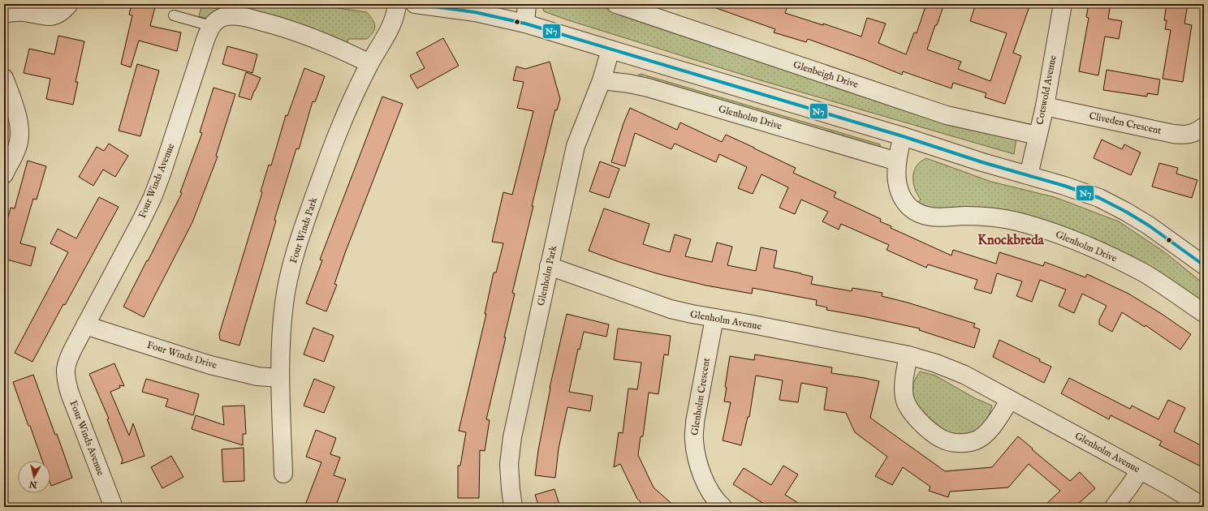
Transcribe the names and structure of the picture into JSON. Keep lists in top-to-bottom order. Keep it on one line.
{"streets":{"street":["Glenbeigh Drive","Cotswold Avenue","Glenholm Drive","Cliveden Crescent","Four Winds Avenue","Four Winds Park","Glenholm Park","Glenholm Avenue","Four Winds Drive","Glenholm Crescent"]},"crossings":[["Glenbeigh Drive","Cotswold Avenue"],["Cotswold Avenue","Cliveden Crescent"],["Glenholm Drive","Glenholm Park"],["Four Winds Avenue","Four Winds Drive"],["Four Winds Park","Four Winds Drive"],["Glenholm Park","Glenholm Avenue"],["Glenholm Avenue","Glenholm Crescent"]],"districts":["Knockbreda"],"lines":["transit line N7"],"north":"bottom"}
